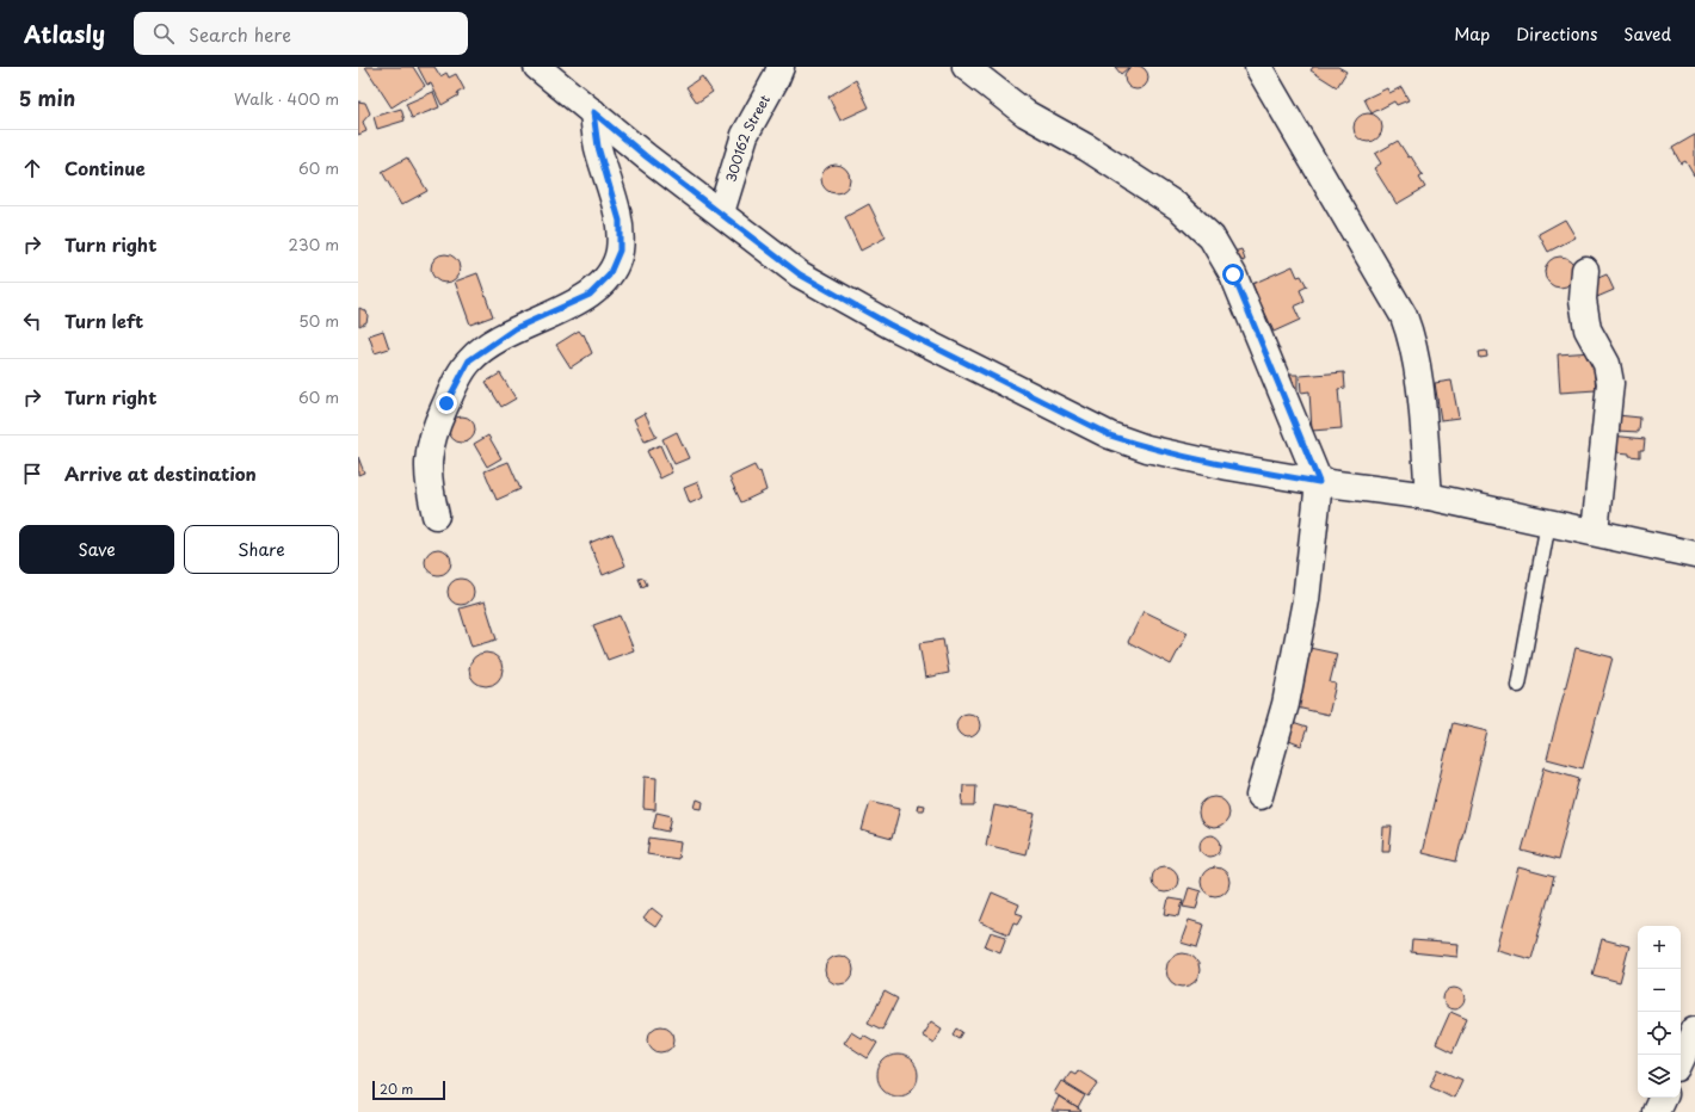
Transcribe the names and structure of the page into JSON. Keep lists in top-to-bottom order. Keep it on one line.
{"streets":{"street":["300162 Street"]},"scale_bar":"20 m","page":{"header":"Atlasly","search":"Search here","nav":["Map","Directions","Saved"],"heading":["5 min","Walk · 400 m"],"list":[["Continue","60 m"],["Turn right","230 m"],["Turn left","50 m"],["Turn right","60 m"],"Arrive at destination"],"buttons":["Save","Share"],"map_buttons":["+","−"],"scale":"20 m"}}
